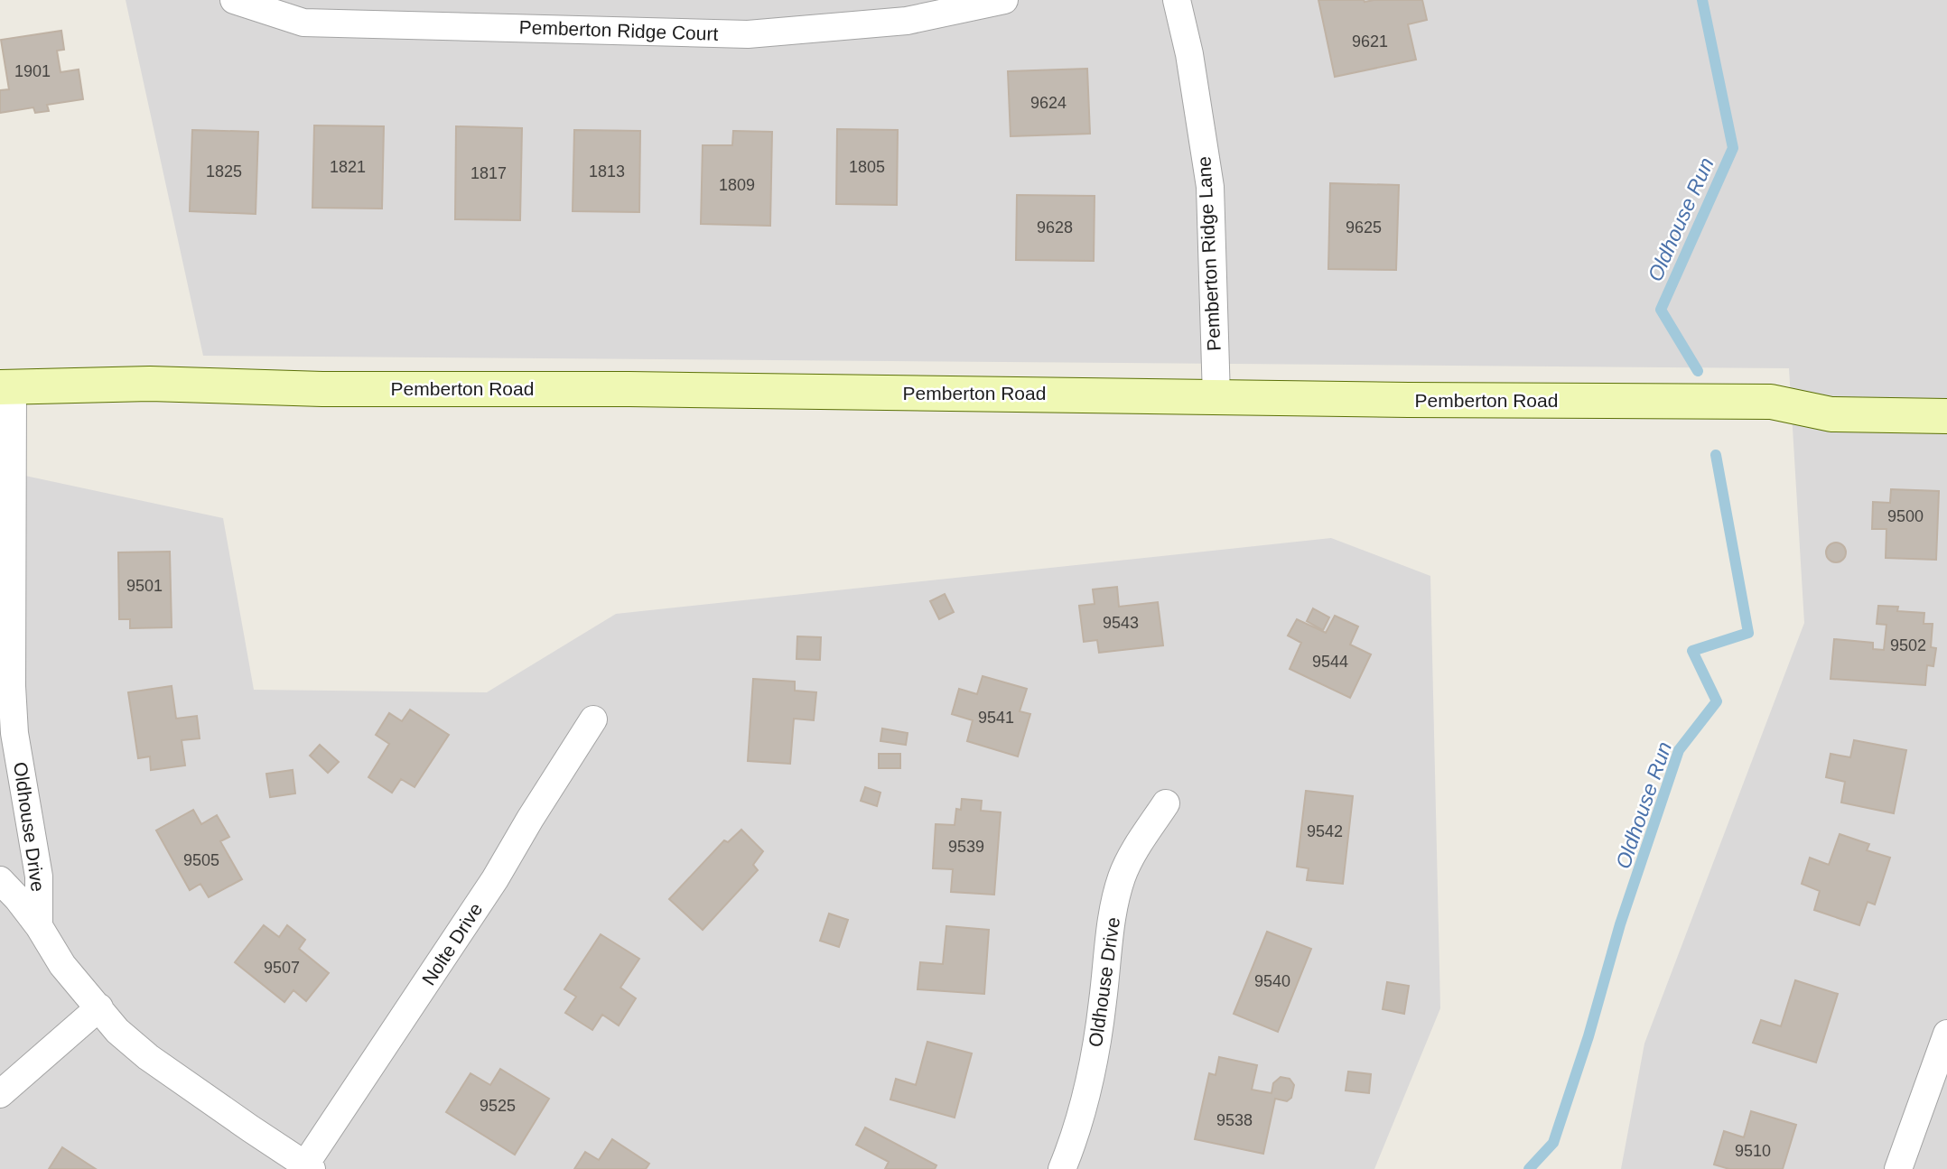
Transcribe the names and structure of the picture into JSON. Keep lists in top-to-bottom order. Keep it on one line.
{"streets":{"street":["Pemberton Ridge Court","Pemberton Ridge Lane","Pemberton Road","Oldhouse Drive","Nolte Drive"]},"crossings":[["Pemberton Ridge Lane","Pemberton Road"],["Pemberton Road","Oldhouse Drive"],["Oldhouse Drive","Nolte Drive"]],"water":["Oldhouse Run"],"house_numbers":["9621","1901","9624","1821","1805","1825","1813","1817","1809","9628","9625","9500","9501","9543","9502","9544","9541","9542","9539","9505","9507","9540","9525","9538","9510"]}
